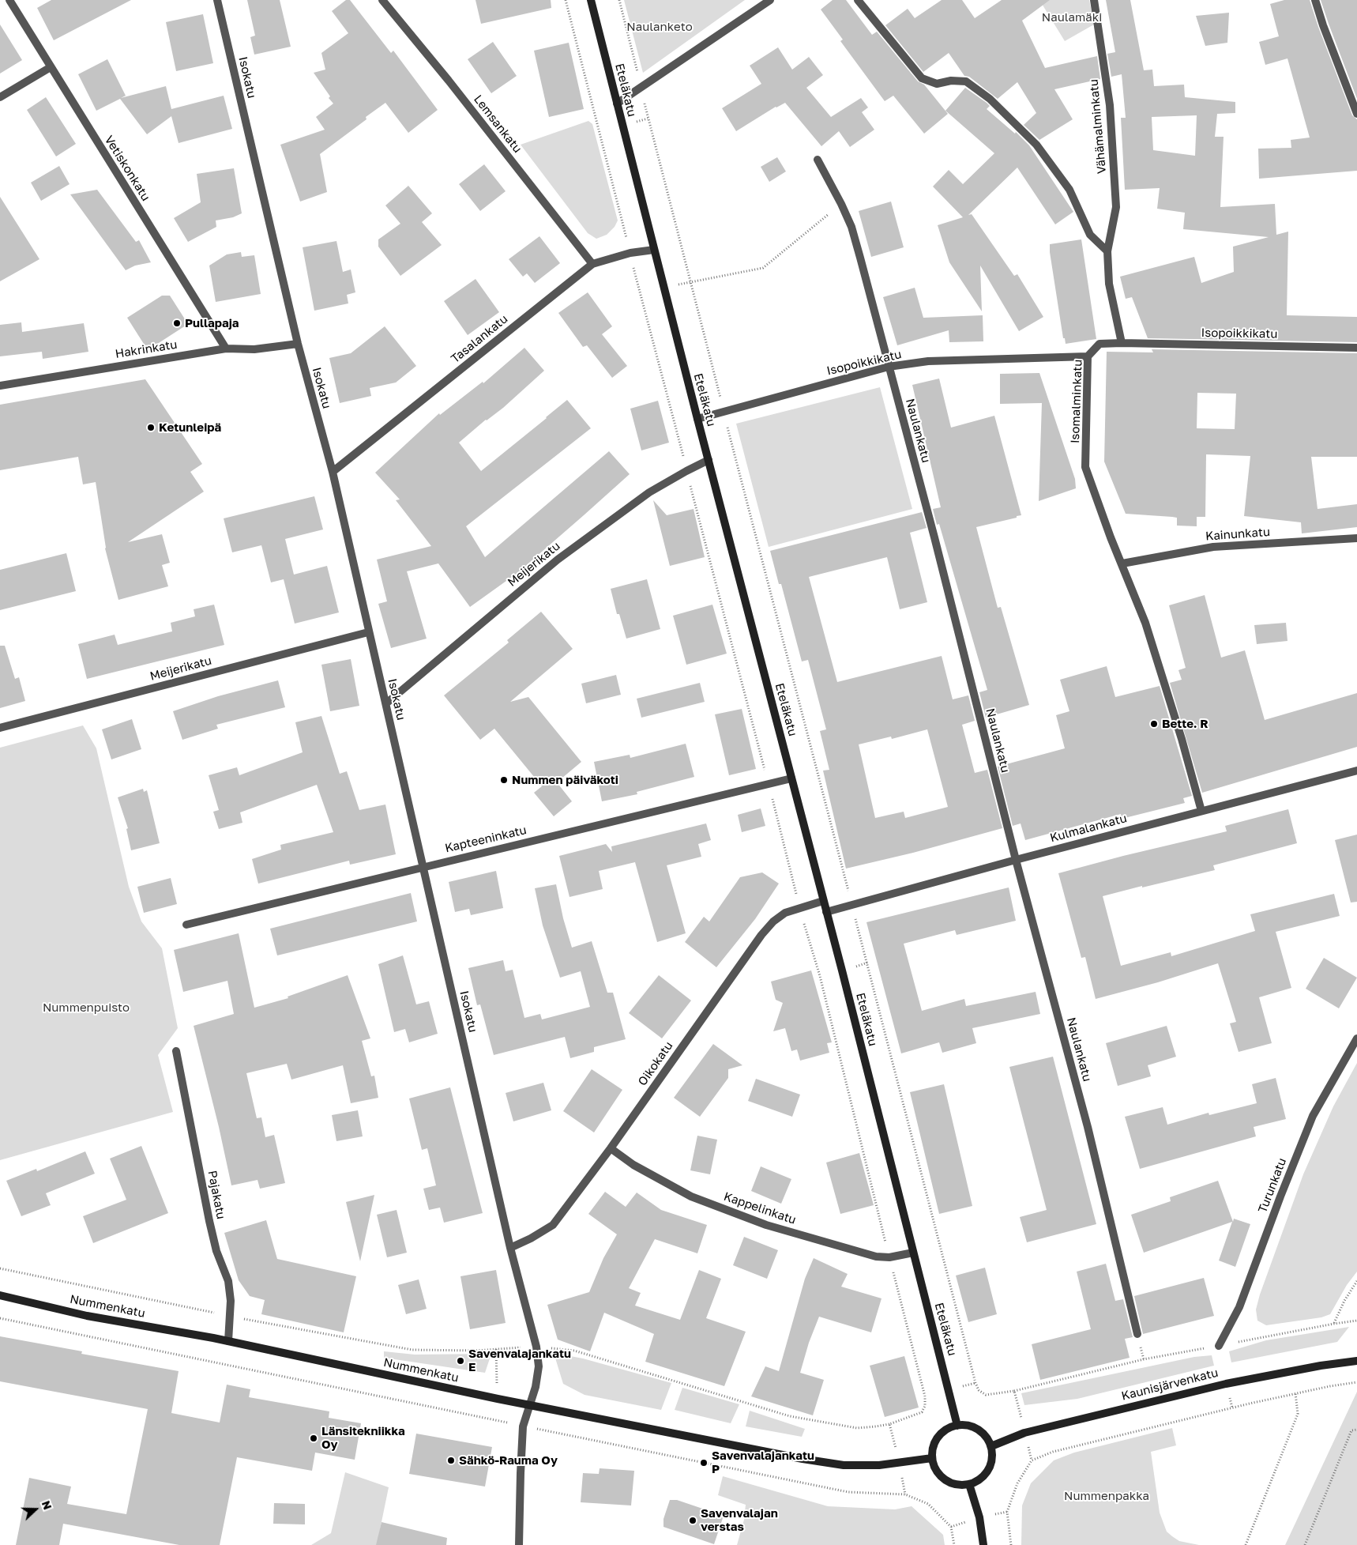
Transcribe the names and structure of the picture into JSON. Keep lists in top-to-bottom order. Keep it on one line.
{"streets":{"main road":["Eteläkatu","Nummenkatu","Kaunisjärvenkatu"],"street":["Isokatu","Lemsankatu","Vähämalminkatu","Vetiskonkatu","Isopoikkikatu","Tasalankatu","Hakrinkatu","Isomalminkatu","Naulankatu","Kainunkatu","Meijerikatu","Kulmalankatu","Kapteeninkatu","Oikokatu","Turunkatu","Pajakatu","Kappelinkatu"]},"crossings":[["Isokatu","Tasalankatu"],["Isokatu","Hakrinkatu"],["Isokatu","Meijerikatu"],["Isokatu","Kapteeninkatu"],["Isokatu","Oikokatu"],["Isokatu","Nummenkatu"],["Eteläkatu","Isopoikkikatu"],["Eteläkatu","Tasalankatu"],["Eteläkatu","Meijerikatu"],["Eteläkatu","Kulmalankatu"],["Eteläkatu","Kapteeninkatu"],["Eteläkatu","Oikokatu"],["Eteläkatu","Kappelinkatu"],["Eteläkatu","Nummenkatu"],["Eteläkatu","Kaunisjärvenkatu"],["Lemsankatu","Tasalankatu"],["Vetiskonkatu","Hakrinkatu"],["Isopoikkikatu","Isomalminkatu"],["Isopoikkikatu","Naulankatu"],["Isomalminkatu","Kainunkatu"],["Isomalminkatu","Kulmalankatu"],["Naulankatu","Kulmalankatu"],["Oikokatu","Kappelinkatu"],["Pajakatu","Nummenkatu"],["Nummenkatu","Kaunisjärvenkatu"]],"parks":["Naulamäki","Naulanketo","Nummenpuisto","Nummenpakka"],"places":["Pullapaja","Ketunleipä","Bette. R","Nummen päiväkoti","Savenvalajankatu E","Länsitekniikka Oy","Sähkö-Rauma Oy","Savenvalajankatu P","Savenvalajan verstas"],"north":"right"}
